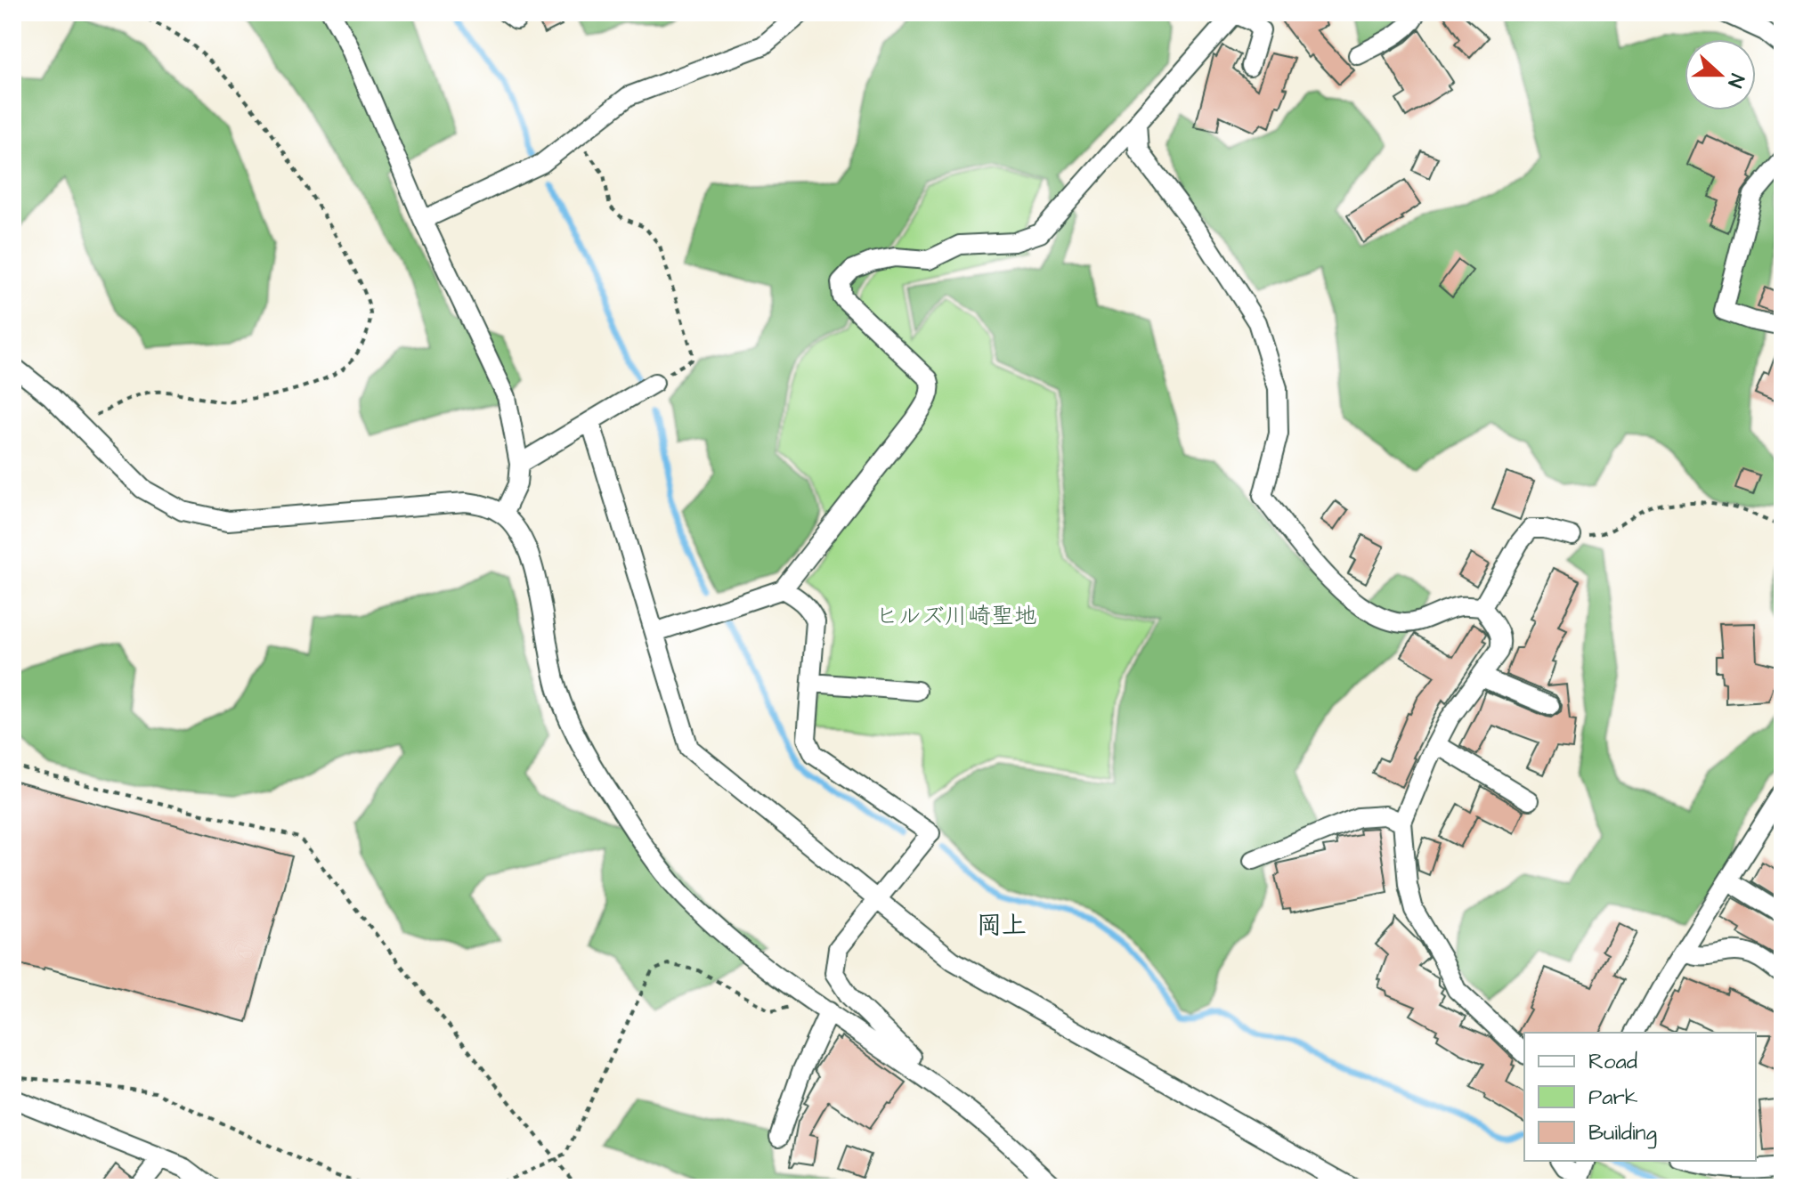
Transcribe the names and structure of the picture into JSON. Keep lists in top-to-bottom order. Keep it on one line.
{"districts":["岡上"],"parks":["ヒルズ川崎聖地"],"legend":["Road","Park","Building"],"north":"right"}
